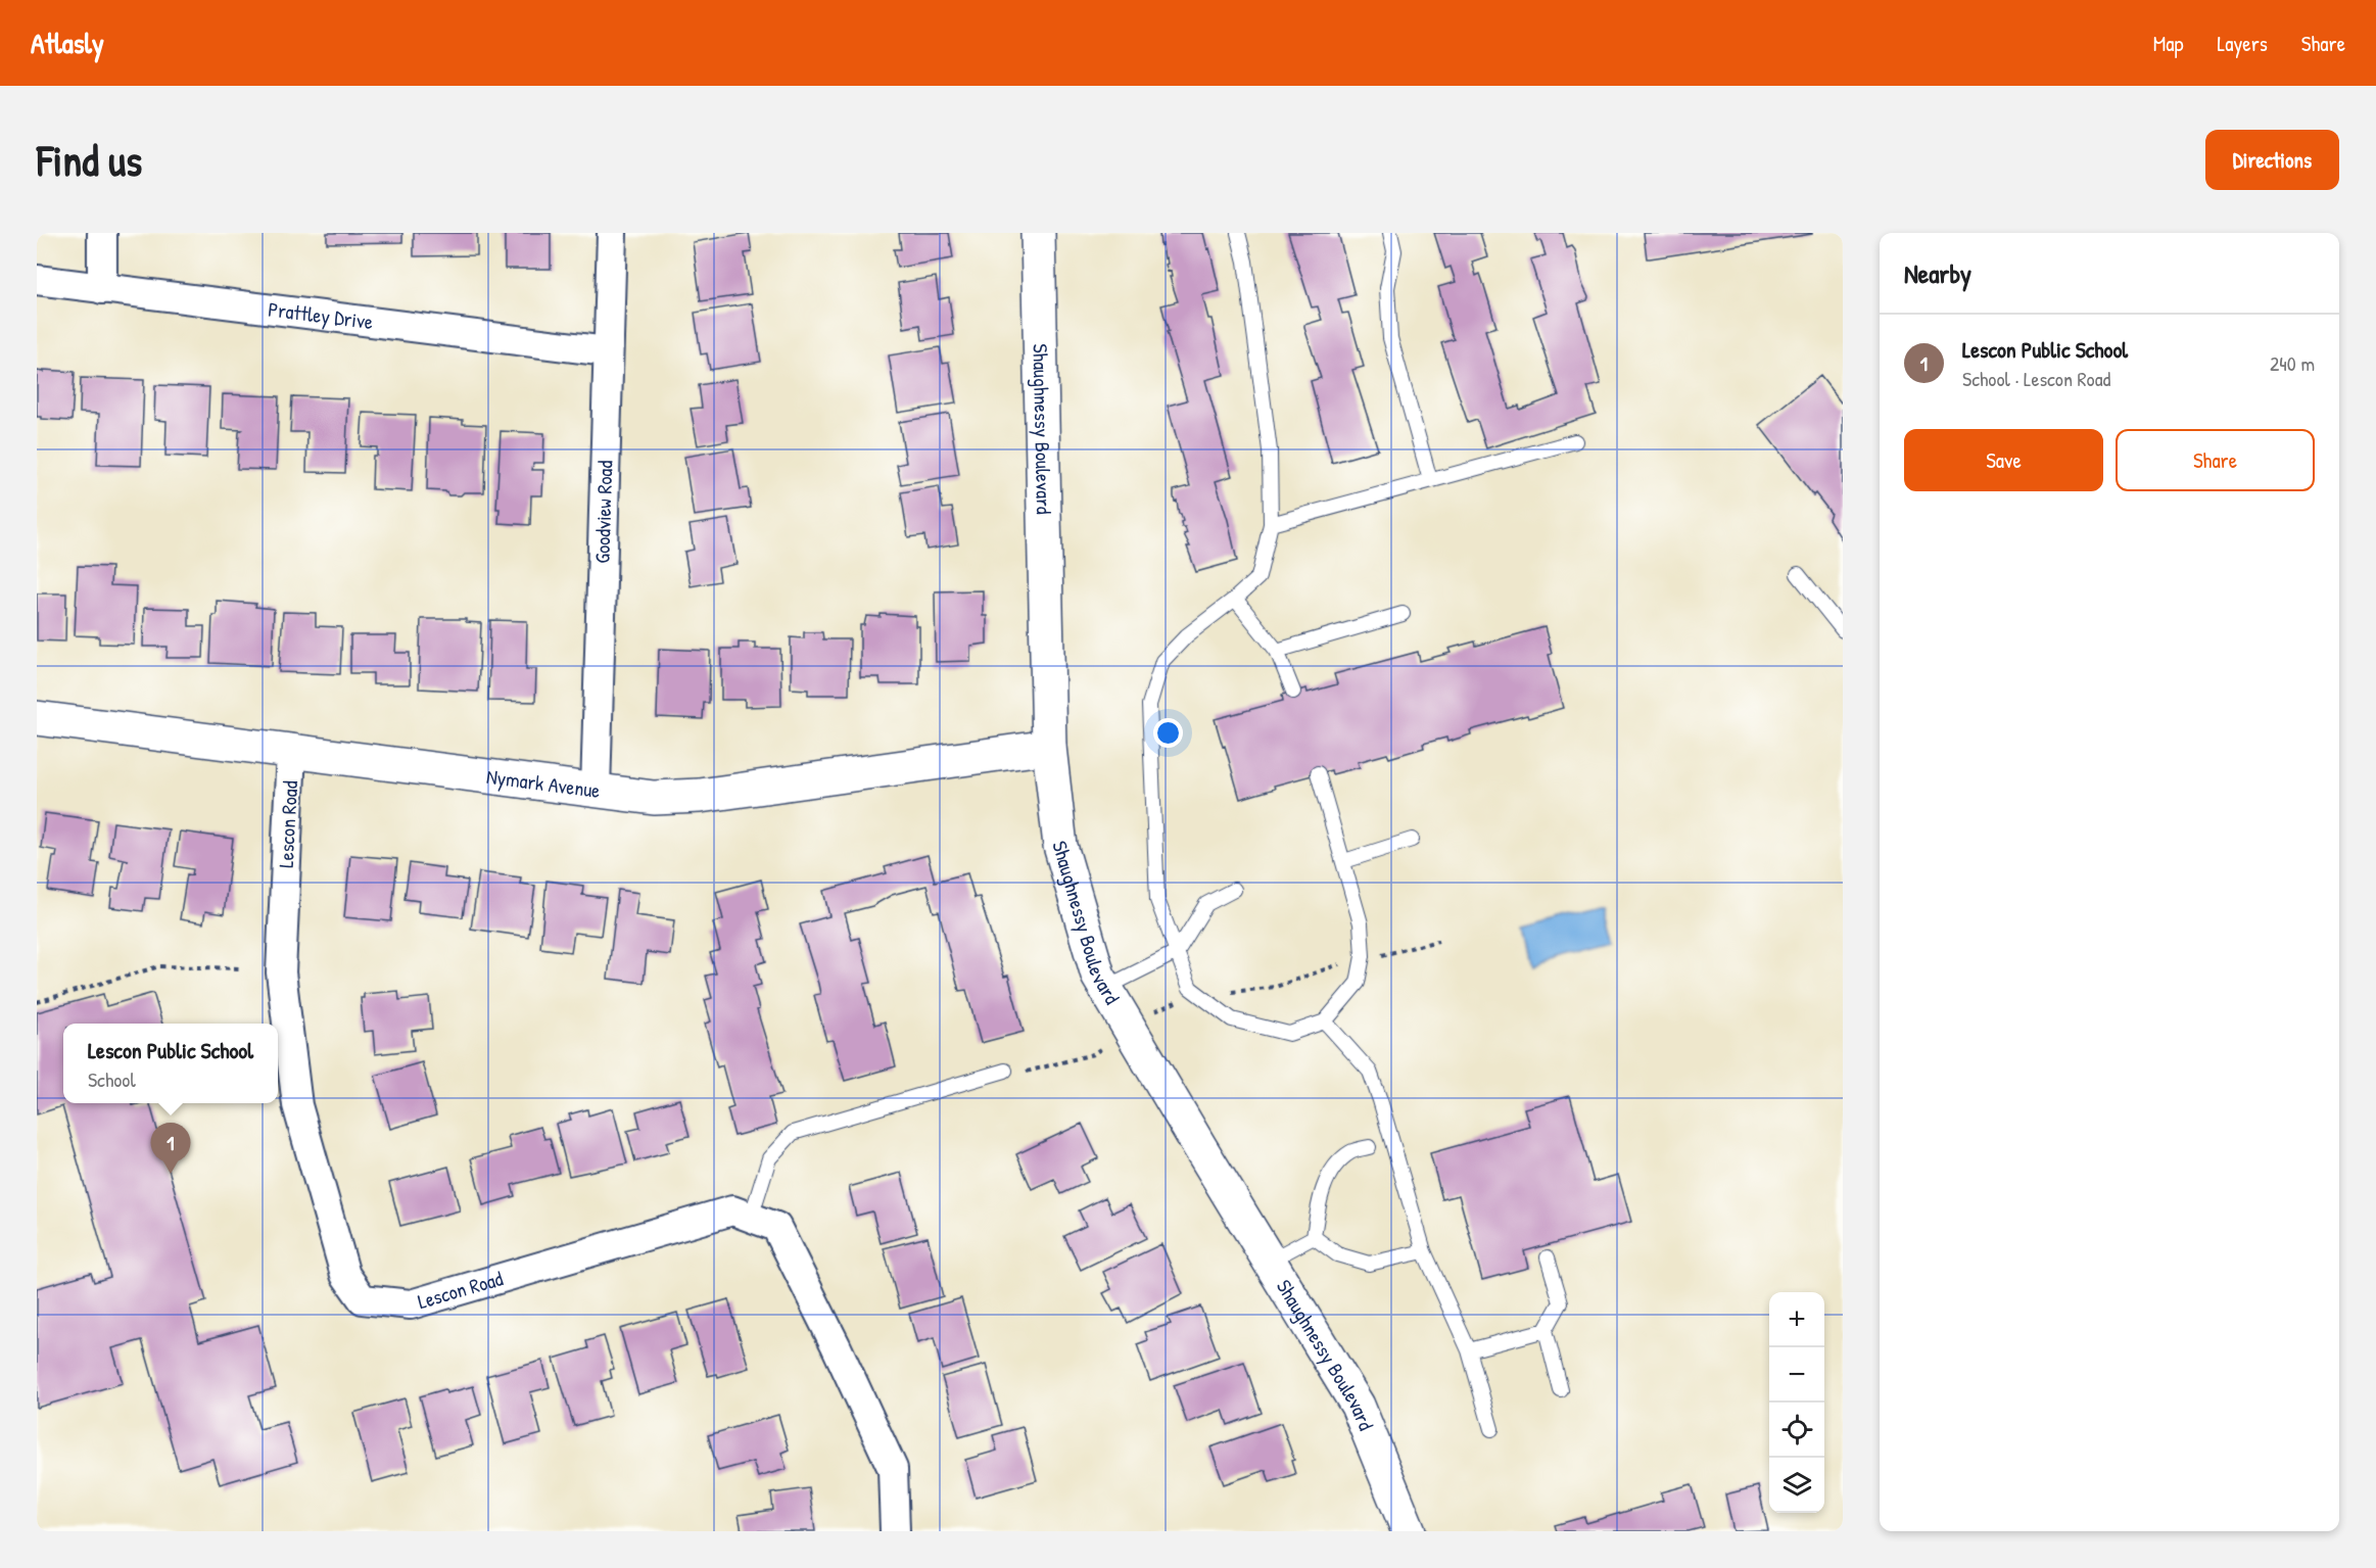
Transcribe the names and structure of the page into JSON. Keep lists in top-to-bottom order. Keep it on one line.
{"streets":{"street":["Prattley Drive","Shaughnessy Boulevard","Goodview Road","Nymark Avenue","Lescon Road"]},"crossings":[["Prattley Drive","Goodview Road"],["Shaughnessy Boulevard","Nymark Avenue"],["Goodview Road","Nymark Avenue"],["Nymark Avenue","Lescon Road"]],"page":{"header":"Atlasly","nav":["Map","Layers","Share"],"buttons":["Directions",["Save","Share"]],"title":"Find us","heading":"Nearby","list":[{"mark":"1","name":"Lescon Public School","note":"School · Lescon Road","value":"240 m"}],"popup":["Lescon Public School","School"],"pins":"1","map_buttons":["+","−"]}}
